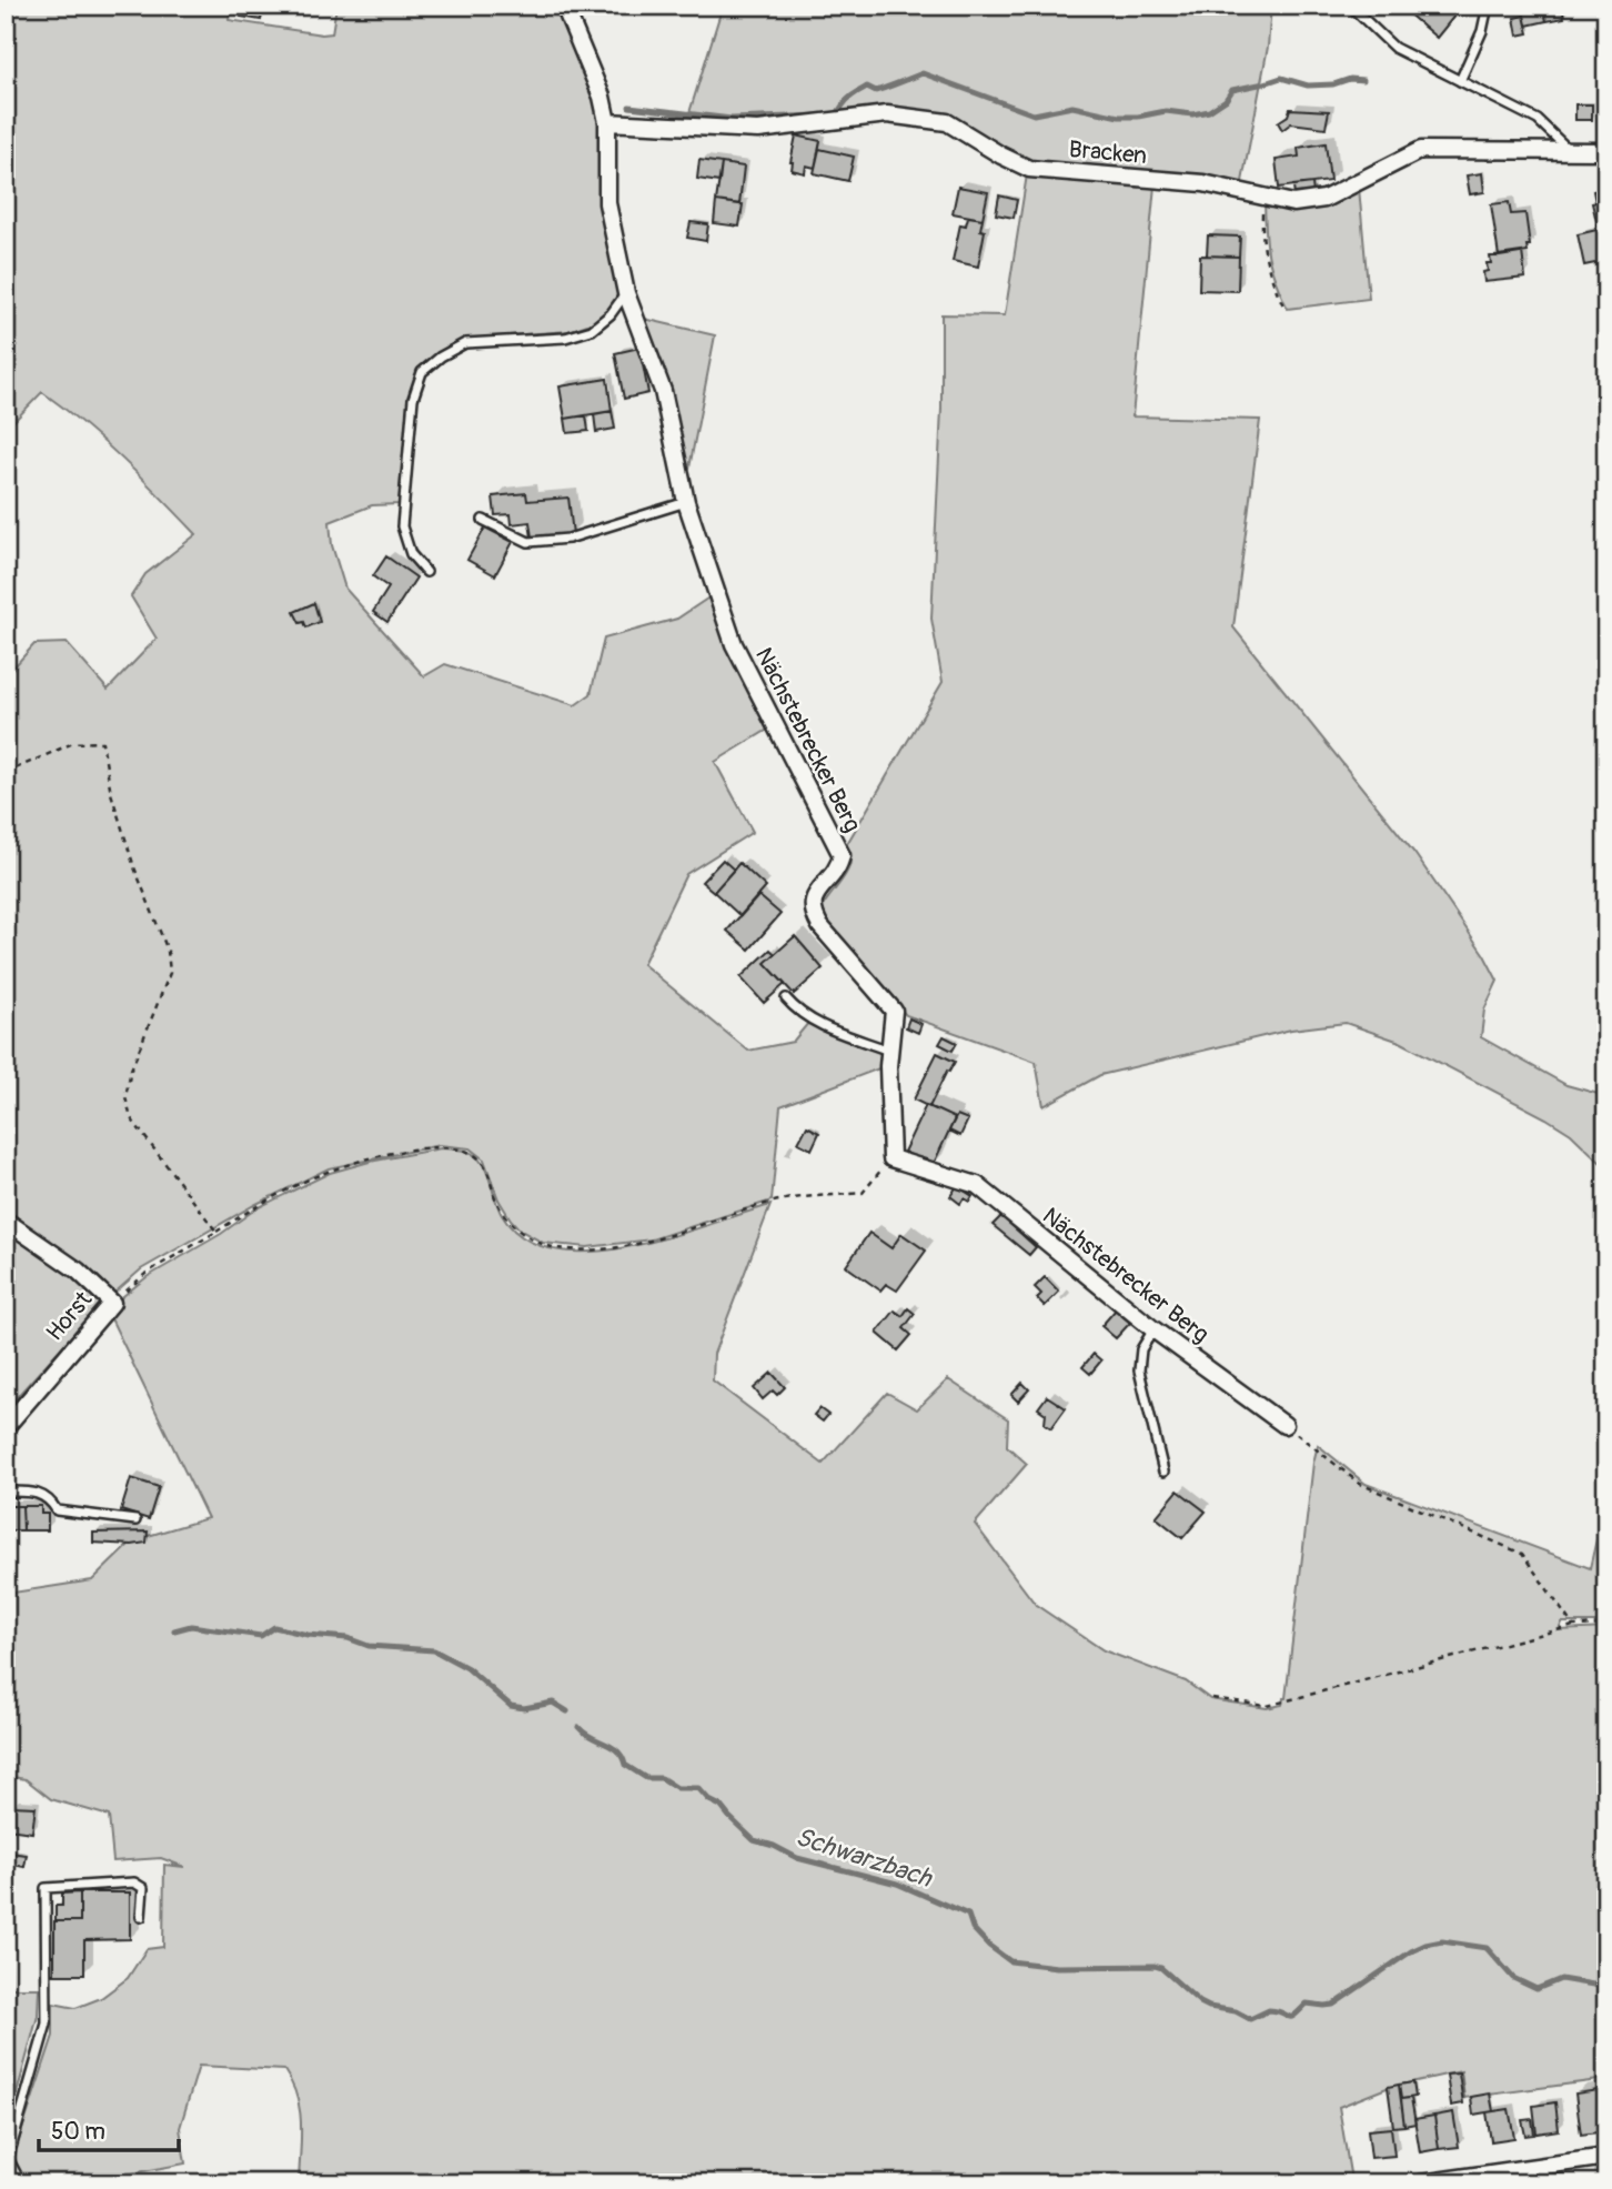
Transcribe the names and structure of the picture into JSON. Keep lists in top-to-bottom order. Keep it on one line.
{"streets":{"street":["Bracken","Nächstebrecker Berg","Horst"]},"crossings":[["Bracken","Nächstebrecker Berg"]],"water":["Schwarzbach"],"scale_bar":"50 m"}
